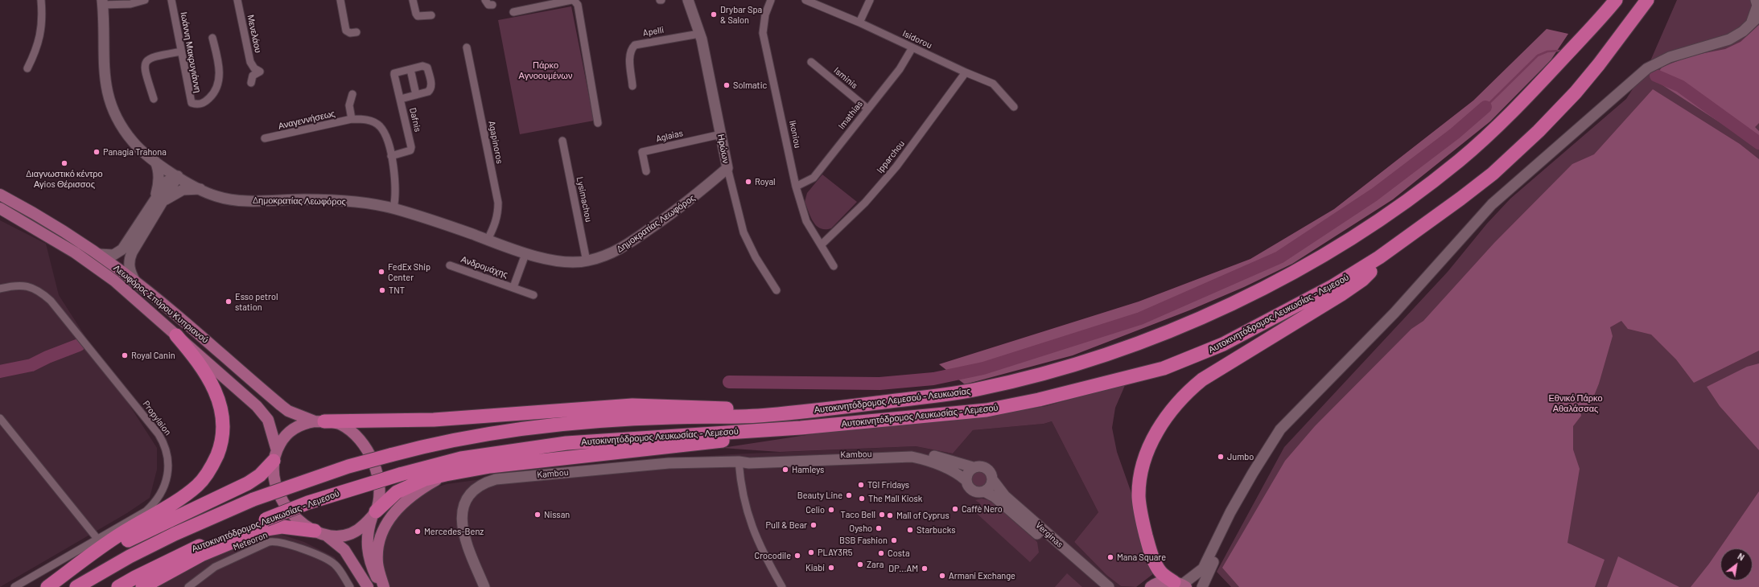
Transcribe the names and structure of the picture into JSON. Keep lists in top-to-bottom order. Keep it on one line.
{"streets":{"highway":["Αυτοκινητόδρομος Λευκωσίας - Λεμεσού","Αυτοκινητόδρομος Λεμεσού - Λευκωσίας"],"main road":["Λεωφόρος Σπύρου Κυπριανού"],"street":["Apelli","Μενελάου","Isidorou","Ιωάννη Μακρυγιάννη","Isminis","Imathias","Αναγεννήσεως","Dafnis","Ikoniou","Aglaias","Agapinoros","Ηρώων","Ipparchou","Lysimachou","Δημοκρατίας Λεωφόρος","Ανδρομάχης","Propylaion","Kambou","Verginas","Meteoron"]},"crossings":[["Apelli","Ηρώων"],["Isidorou","Imathias"],["Isidorou","Ipparchou"],["Isminis","Imathias"],["Imathias","Ikoniou"],["Αναγεννήσεως","Dafnis"],["Αναγεννήσεως","Δημοκρατίας Λεωφόρος"],["Ikoniou","Ipparchou"],["Aglaias","Ηρώων"],["Agapinoros","Δημοκρατίας Λεωφόρος"],["Ηρώων","Δημοκρατίας Λεωφόρος"],["Lysimachou","Δημοκρατίας Λεωφόρος"],["Δημοκρατίας Λεωφόρος","Ανδρομάχης"],["Kambou","Verginas"]],"parks":["Πάρκο Αγνοουμένων","Εθνικό Πάρκο Αθαλάσσας"],"places":["Drybar Spa & Salon","Solmatic","Panagia Trahona","Διαγνωστικό κέντρο Αγios Θέρισσος","Royal","FedEx Ship Center","TNT","Esso petrol station","Royal Canin","Jumbo","Hamleys","TGI Fridays","Beauty Line","The Mall Kiosk","Caffè Nero","Celio","Nissan","Taco Bell","Mall of Cyprus","Pull & Bear","Oysho","Starbucks","Mercedes-Benz","BSB Fashion","PLAY3R5","Costa","Crocodile","Mana Square","Zara","Kiabi","DP...AM","Armani Exchange"],"north":"top right"}
